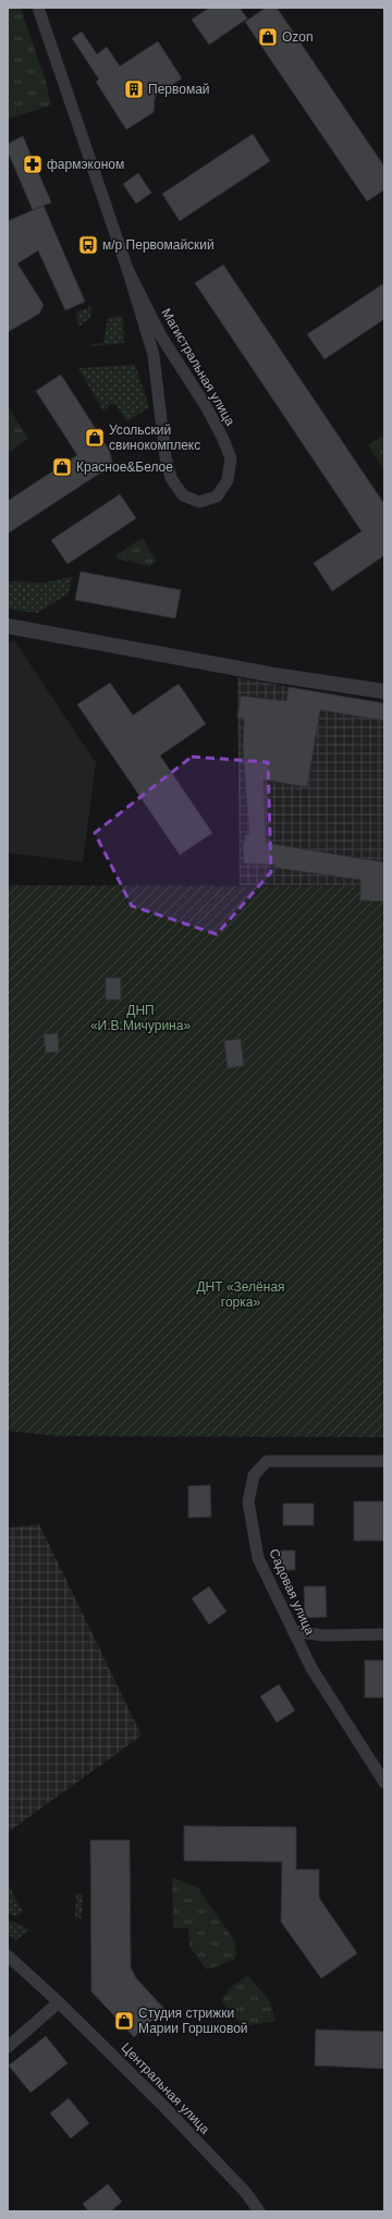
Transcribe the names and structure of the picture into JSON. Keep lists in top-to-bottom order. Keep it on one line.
{"streets":{"street":["Магистральная улица","Садовая улица","Центральная улица"]},"parks":["ДНП «И.В.Мичурина»","ДНТ «Зелёная горка»"],"places":{"shop":["Ozon","Усольский свинокомплекс","Красное&Белое","Студия стрижки Марии Горшковой"],"building":["Первомай"],"pharmacy":["фармэконом"],"bus stop":["м/р Первомайский"]}}
